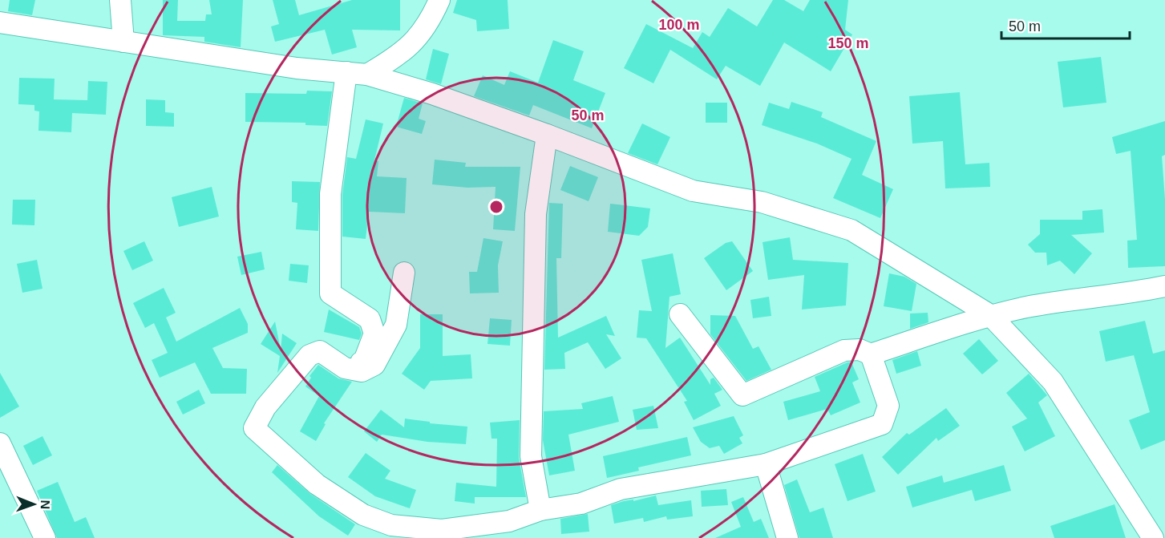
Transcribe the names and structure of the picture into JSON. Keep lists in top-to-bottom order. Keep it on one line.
{"scale_bar":"50 m","north":"right","rings":["100 m","150 m","50 m"]}
